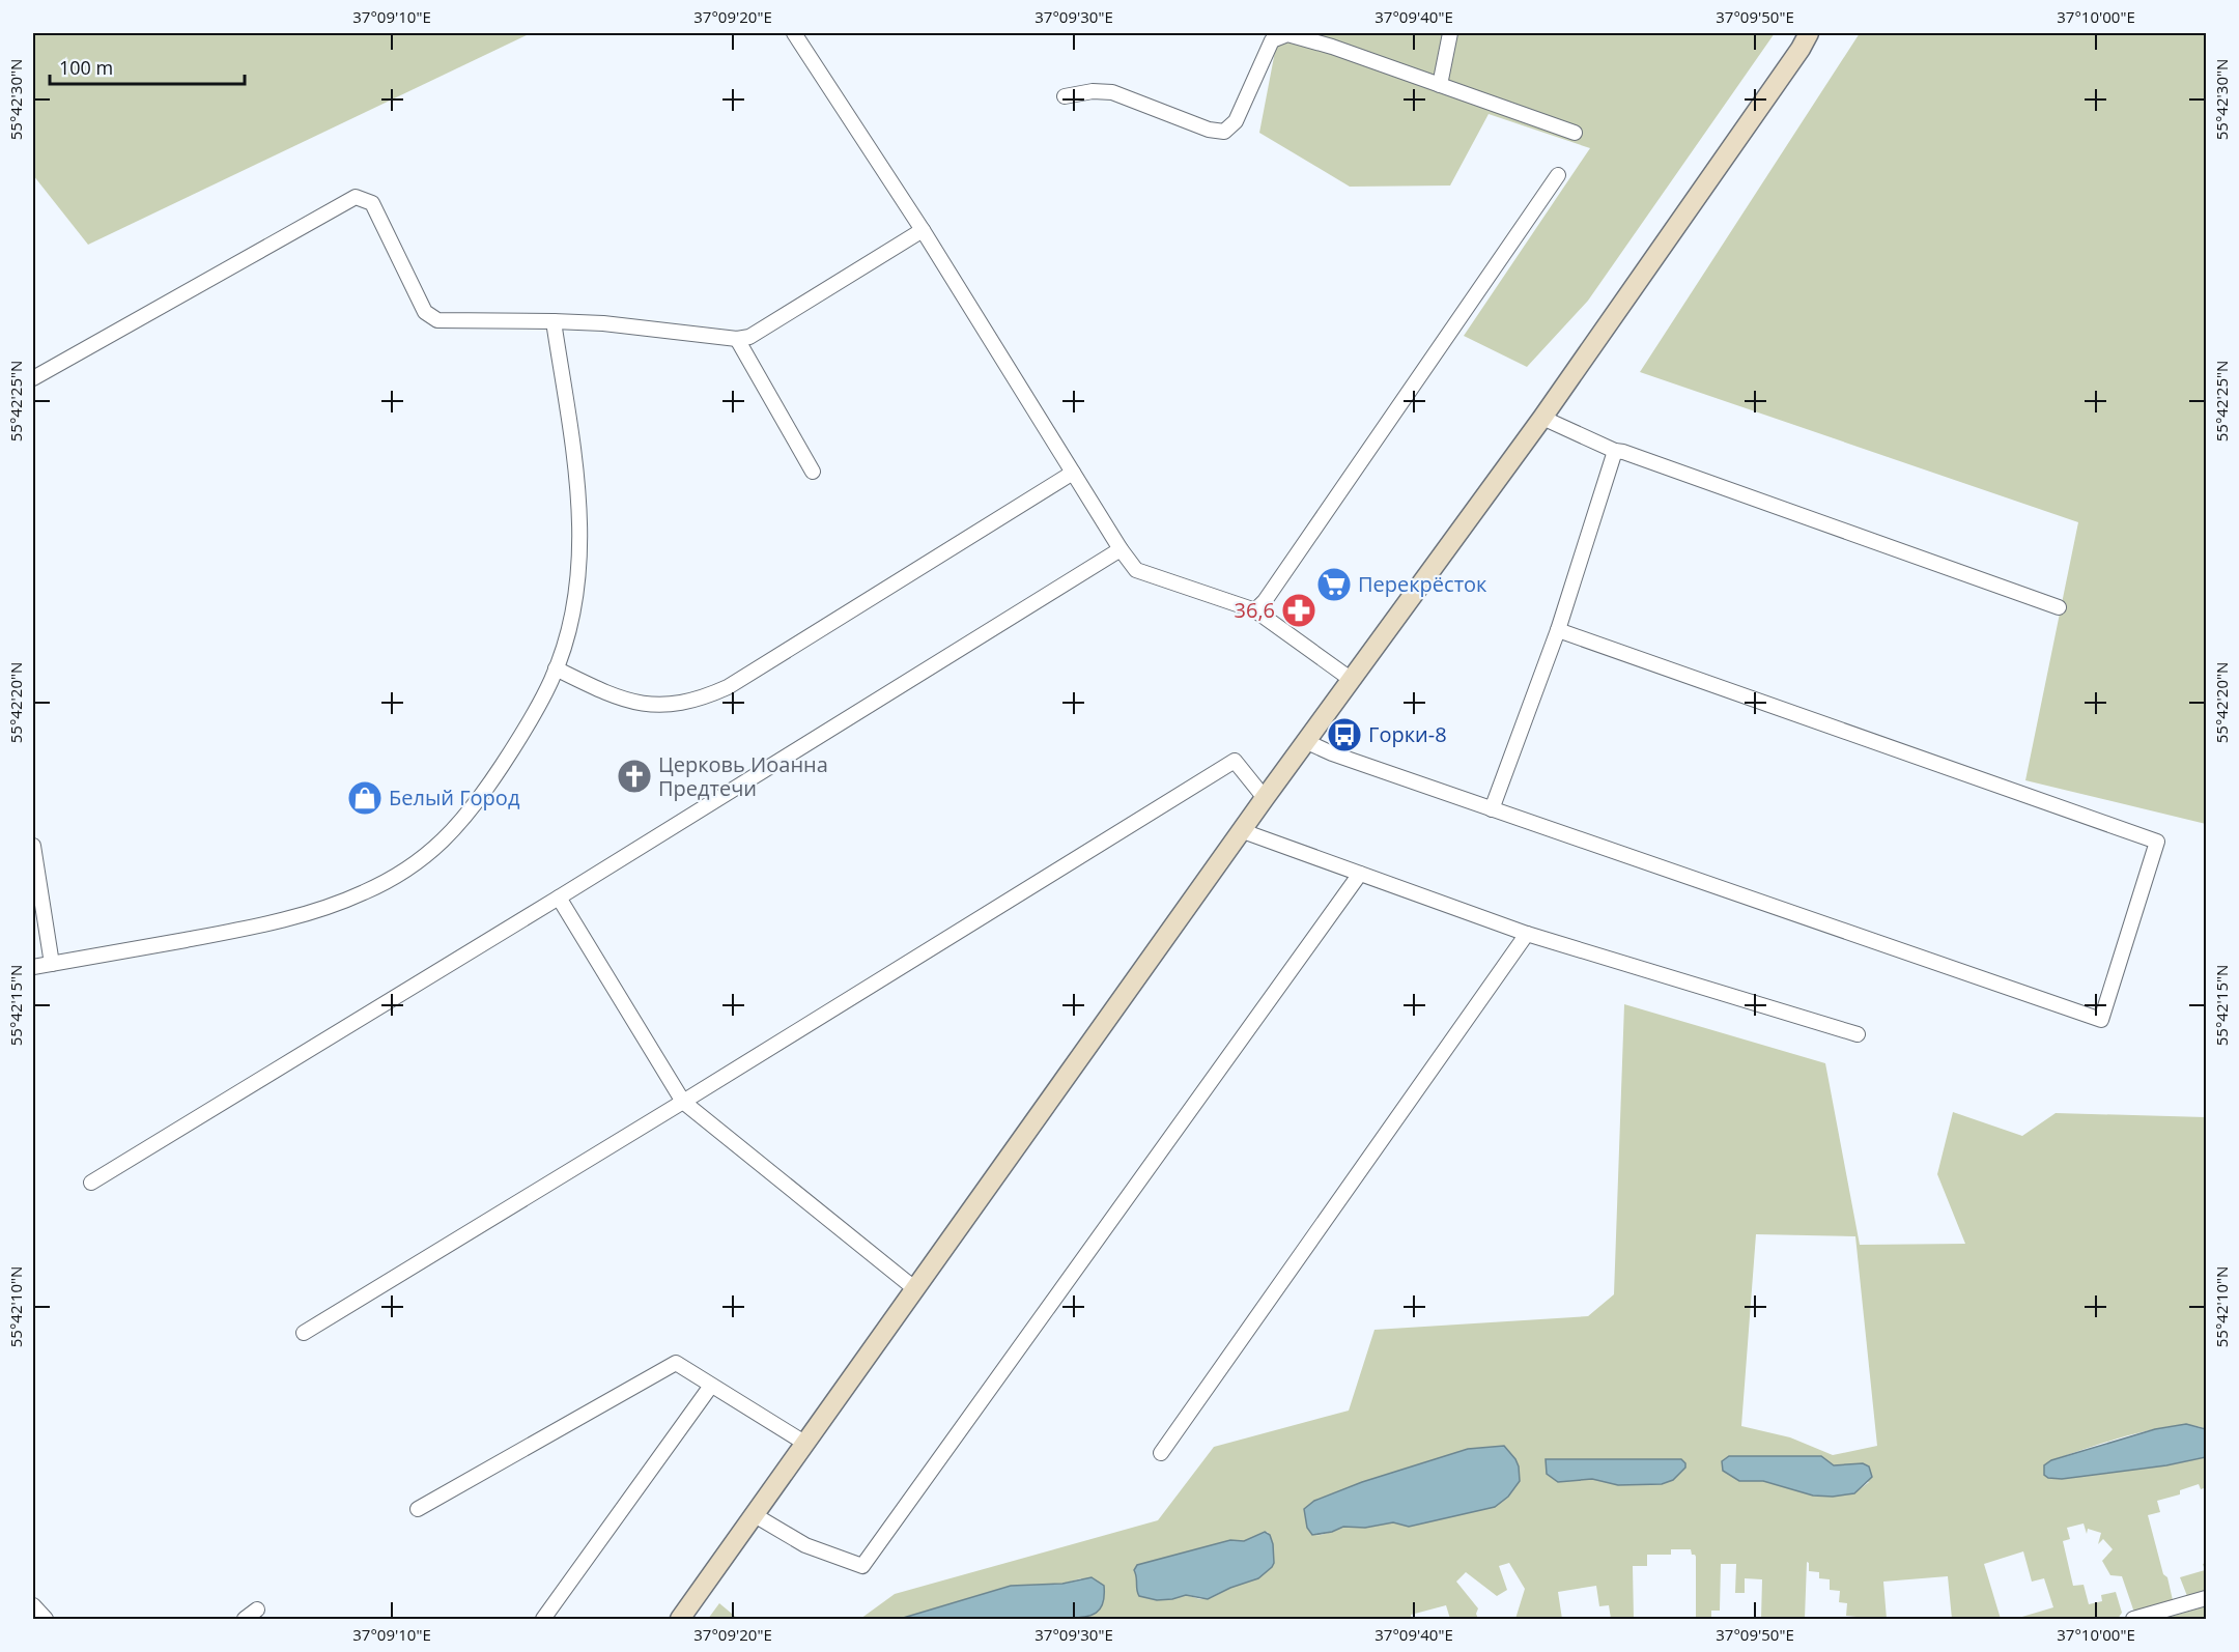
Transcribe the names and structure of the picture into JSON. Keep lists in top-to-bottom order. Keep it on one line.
{"places":{"supermarket":["Перекрёсток"],"pharmacy":["36,6"],"bus stop":["Горки-8"],"church":["Церковь Иоанна Предтечи"],"shop":["Белый Город"]},"scale_bar":"100 m","coordinates":["37°09'10\"E","37°09'20\"E","37°09'30\"E","37°09'40\"E","37°09'50\"E","37°10'00\"E","55°42'30\"N","55°42'25\"N","55°42'20\"N","55°42'15\"N","55°42'10\"N"]}
